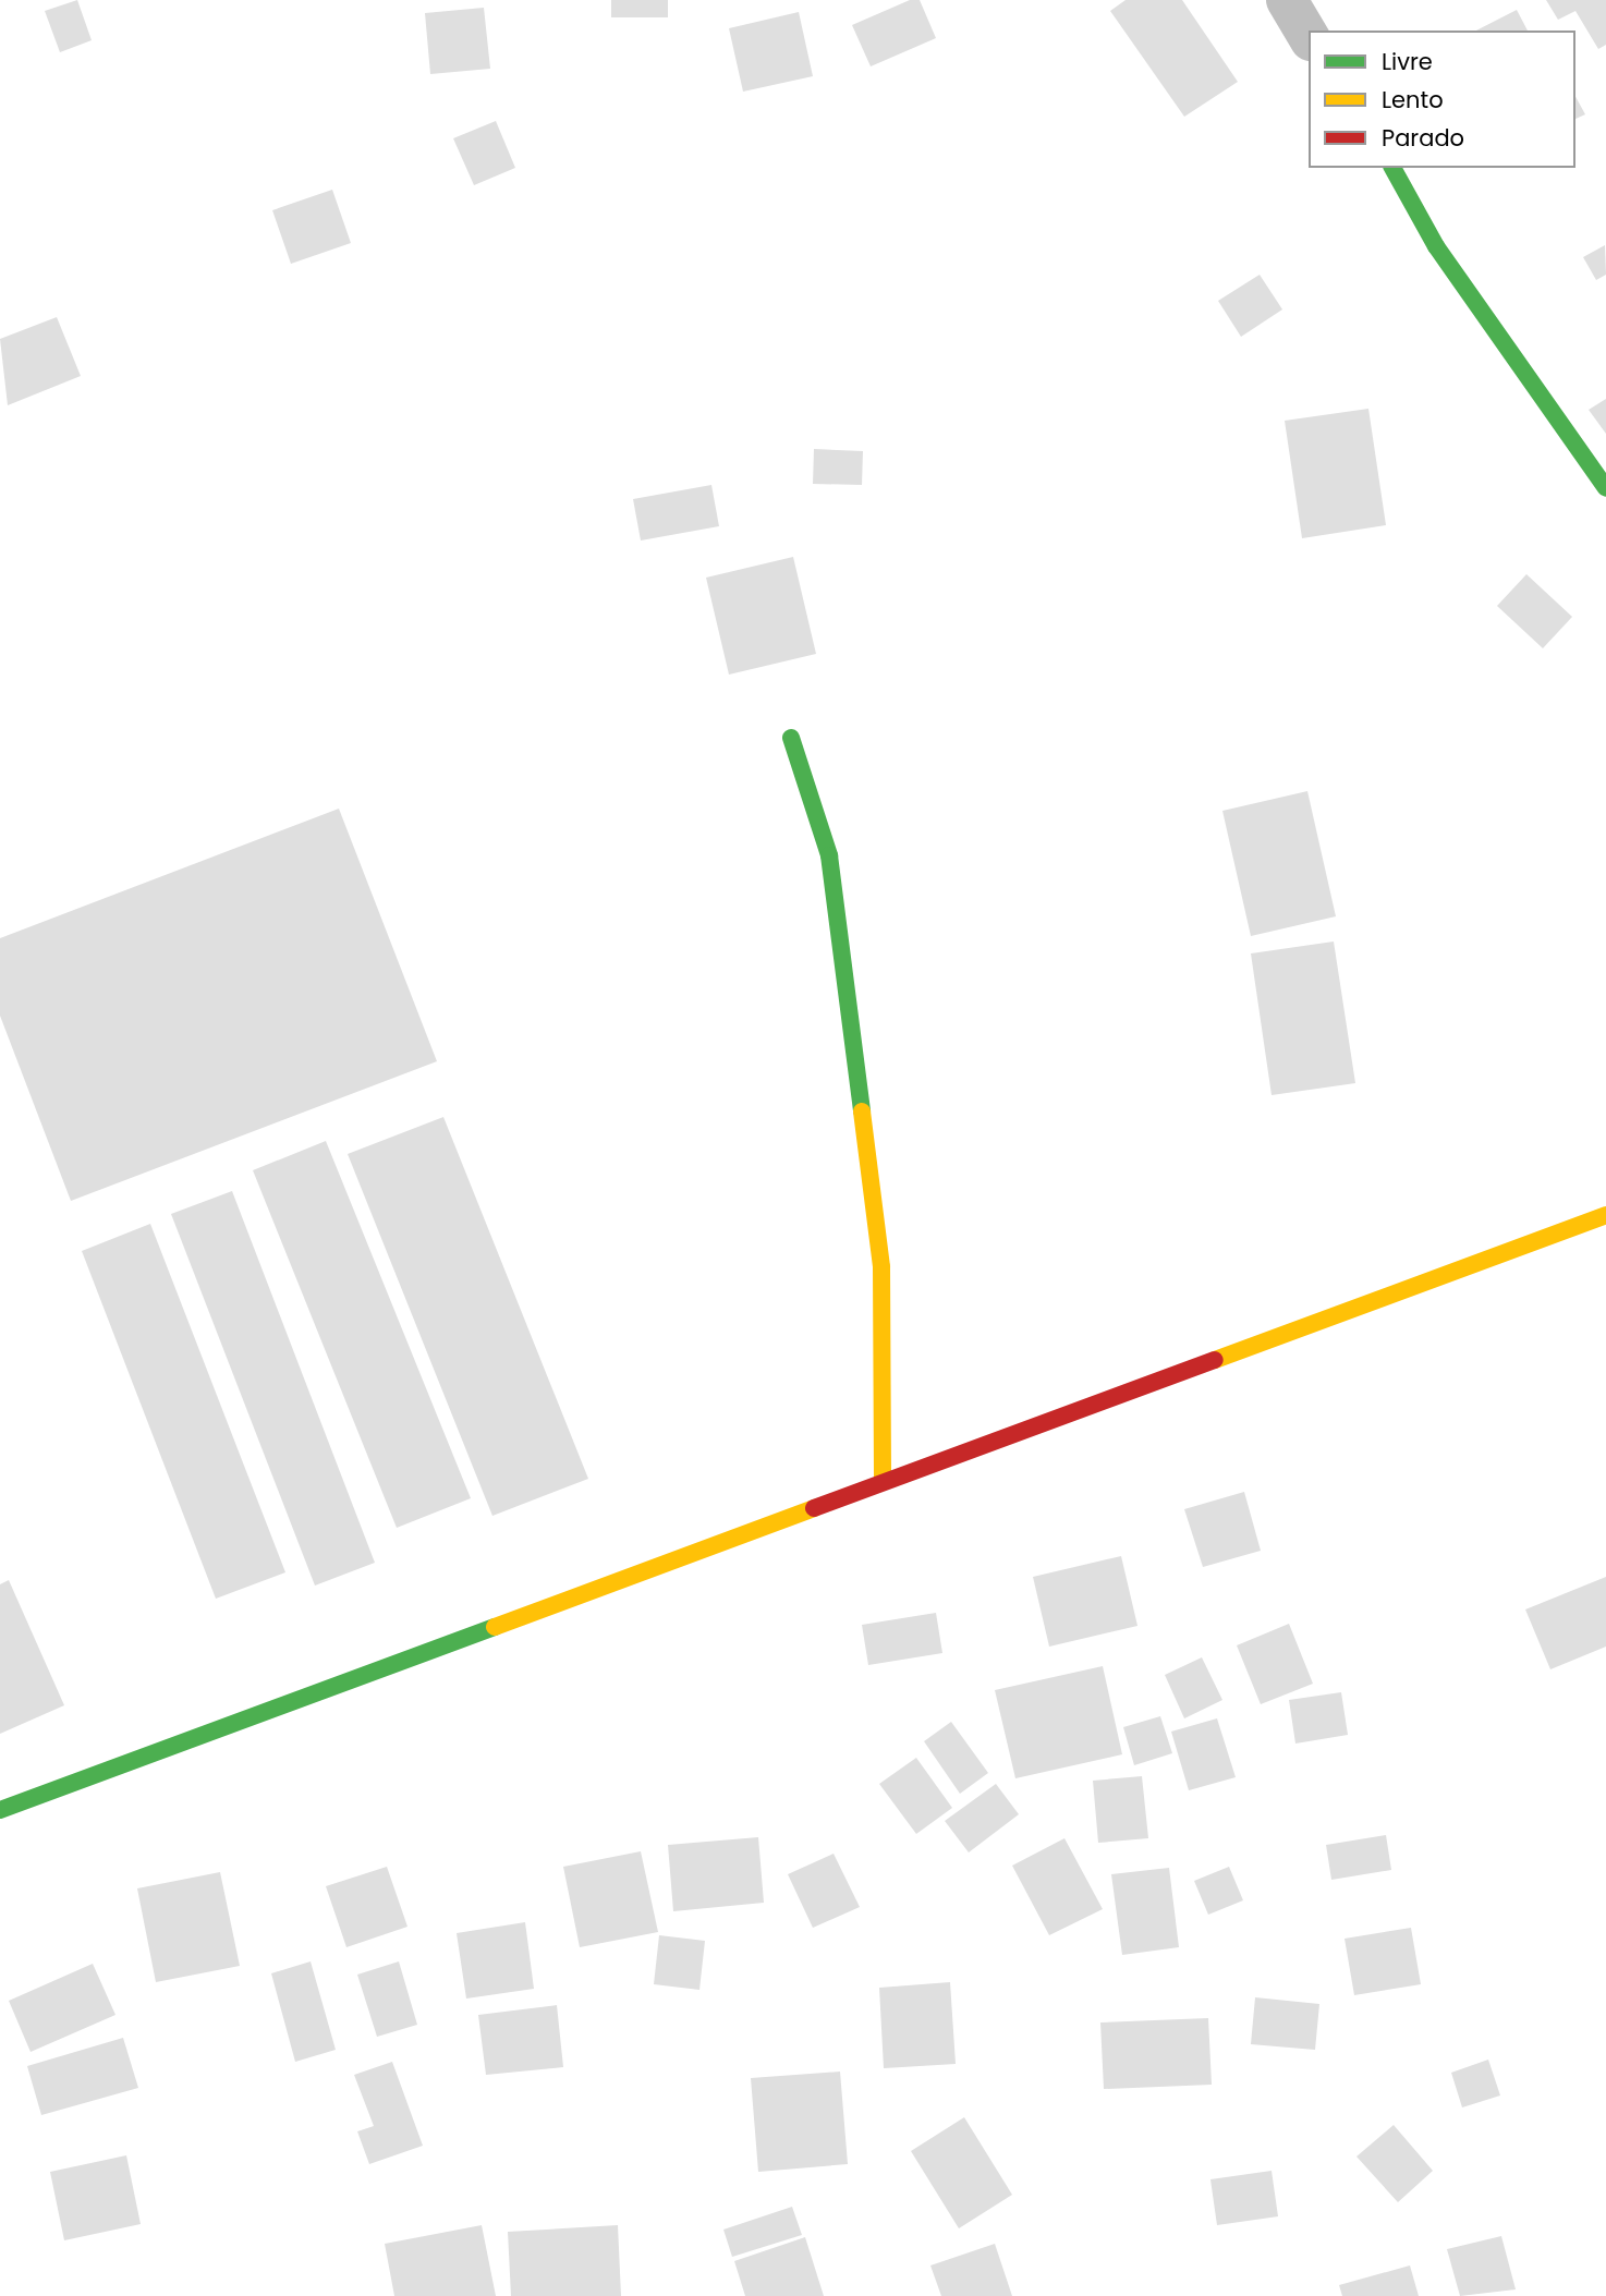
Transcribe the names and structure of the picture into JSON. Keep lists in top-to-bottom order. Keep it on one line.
{"legend":["Livre","Lento","Parado"]}
